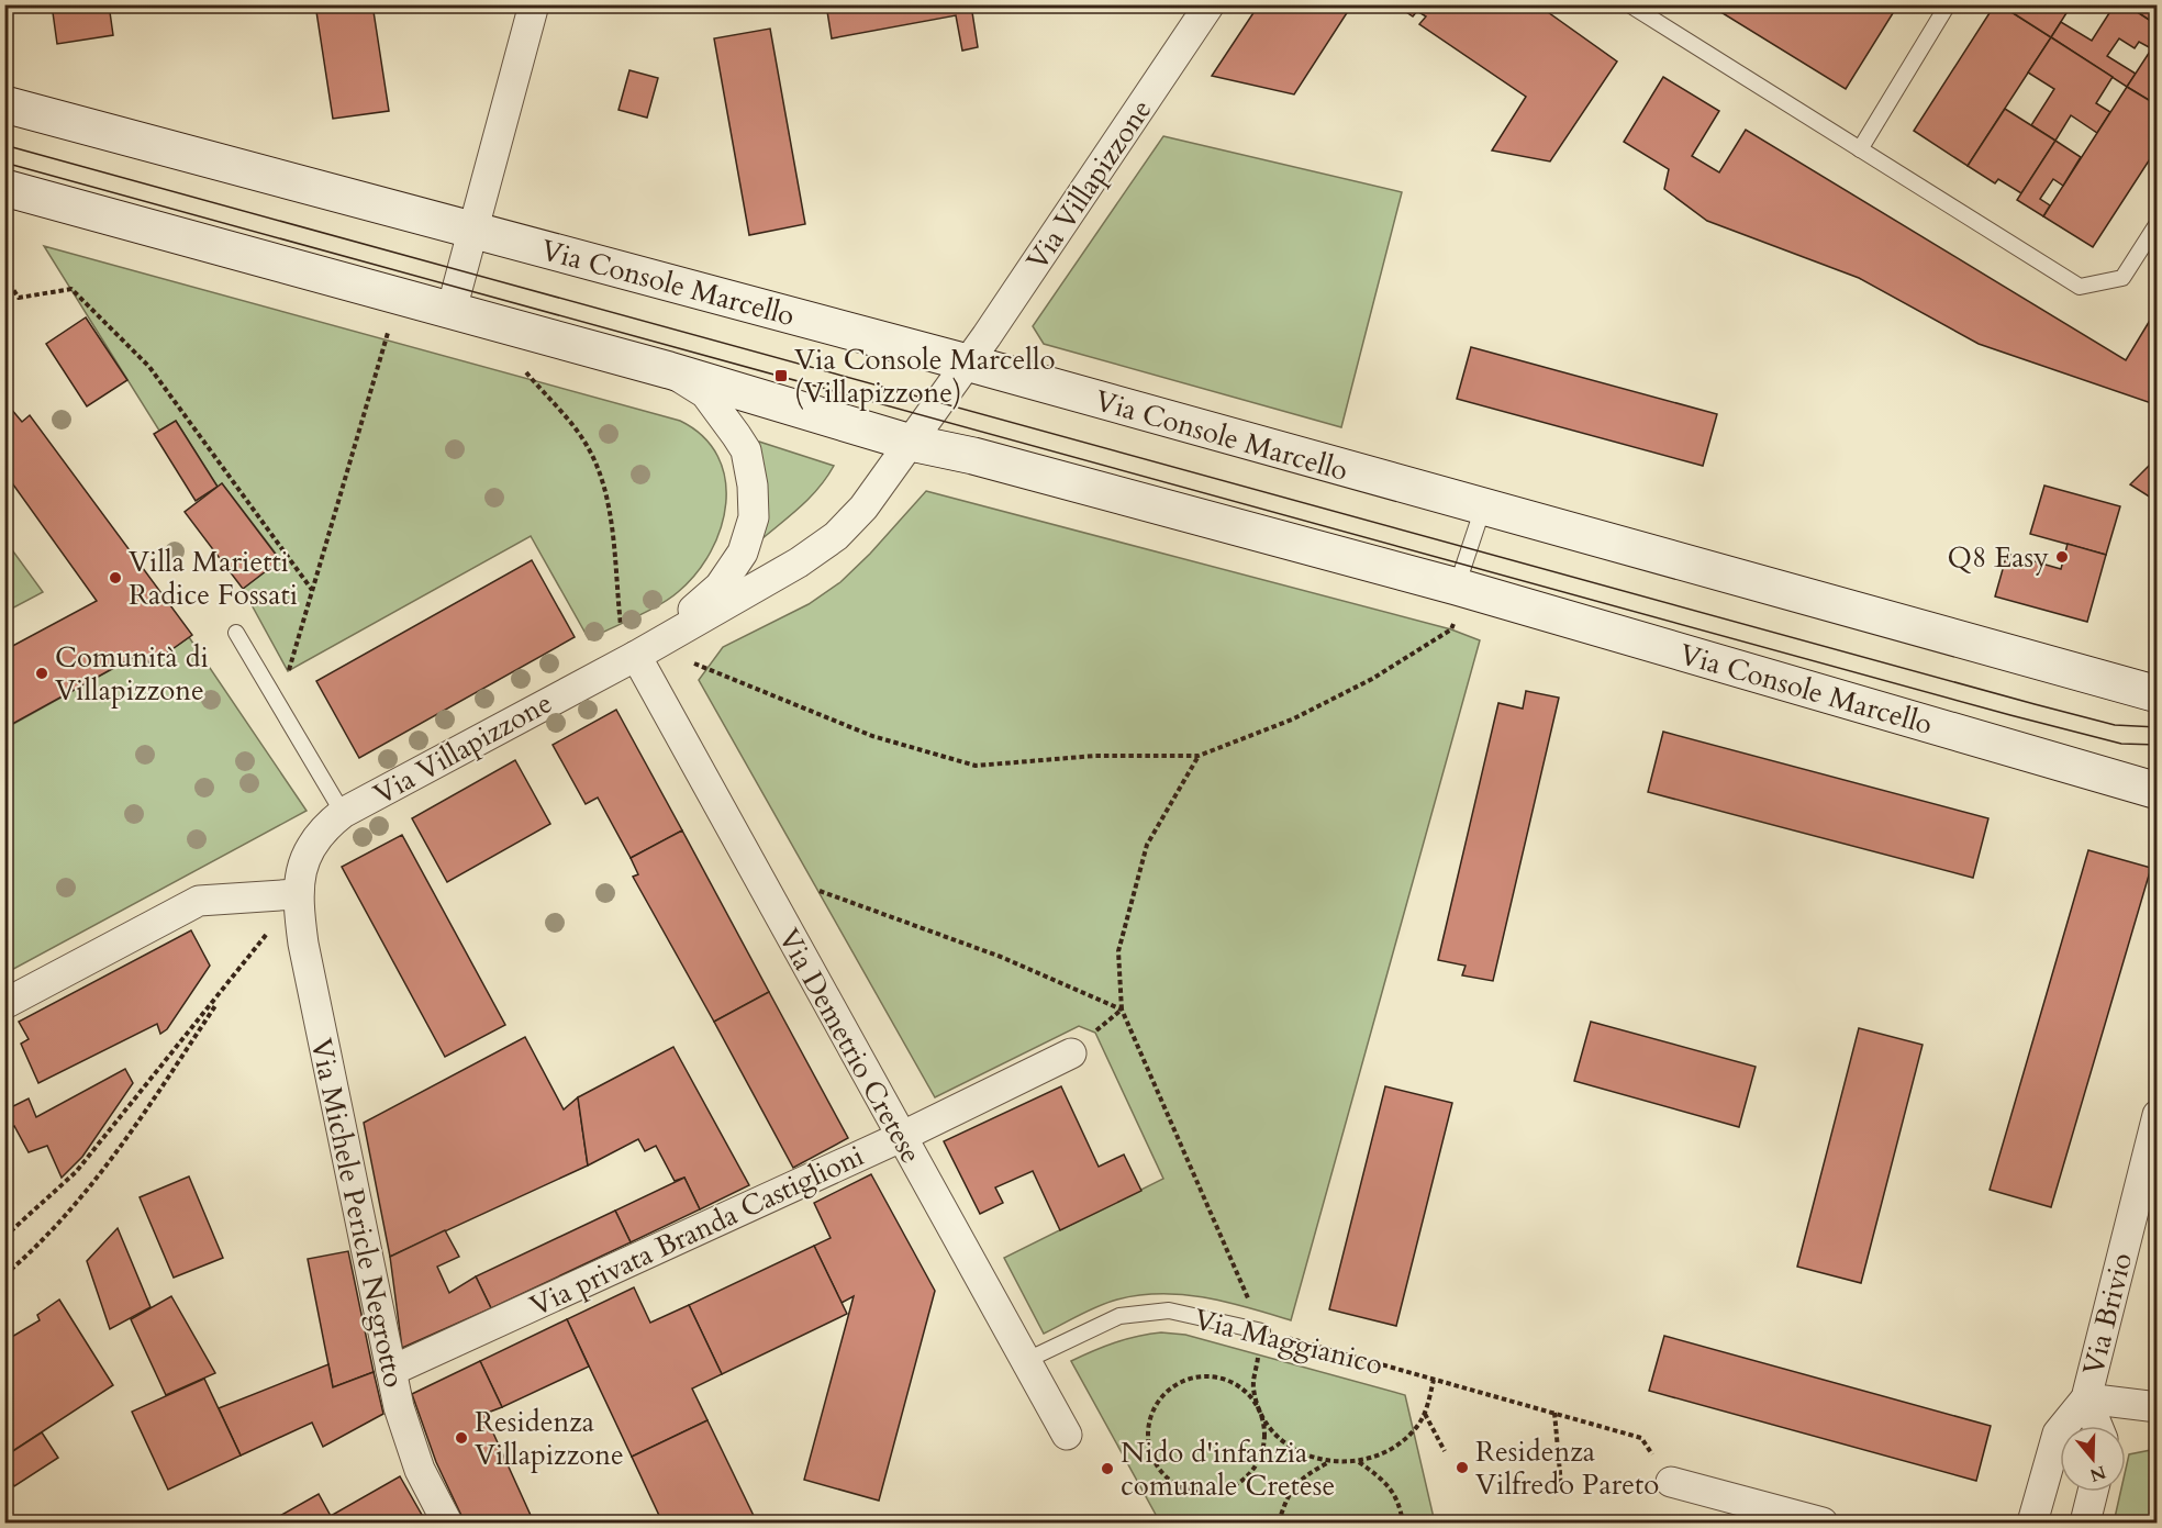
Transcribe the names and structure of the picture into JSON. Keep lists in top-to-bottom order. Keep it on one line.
{"streets":{"main road":["Via Console Marcello"],"street":["Via Villapizzone","Via Demetrio Cretese","Via Michele Pericle Negrotto","Via privata Branda Castiglioni","Via Brivio"],"lane":["Via Maggianico"]},"crossings":[["Via Villapizzone","Via Console Marcello"],["Via Villapizzone","Via Demetrio Cretese"],["Via Villapizzone","Via Michele Pericle Negrotto"],["Via Demetrio Cretese","Via privata Branda Castiglioni"],["Via Demetrio Cretese","Via Maggianico"],["Via Michele Pericle Negrotto","Via privata Branda Castiglioni"]],"places":{"transit":["Via Console Marcello (Villapizzone)"],"other":["Q8 Easy","Villa Marietti Radice Fossati","Comunità di Villapizzone","Residenza Villapizzone","Residenza Vilfredo Pareto","Nido d'infanzia comunale Cretese"]},"north":"bottom"}
